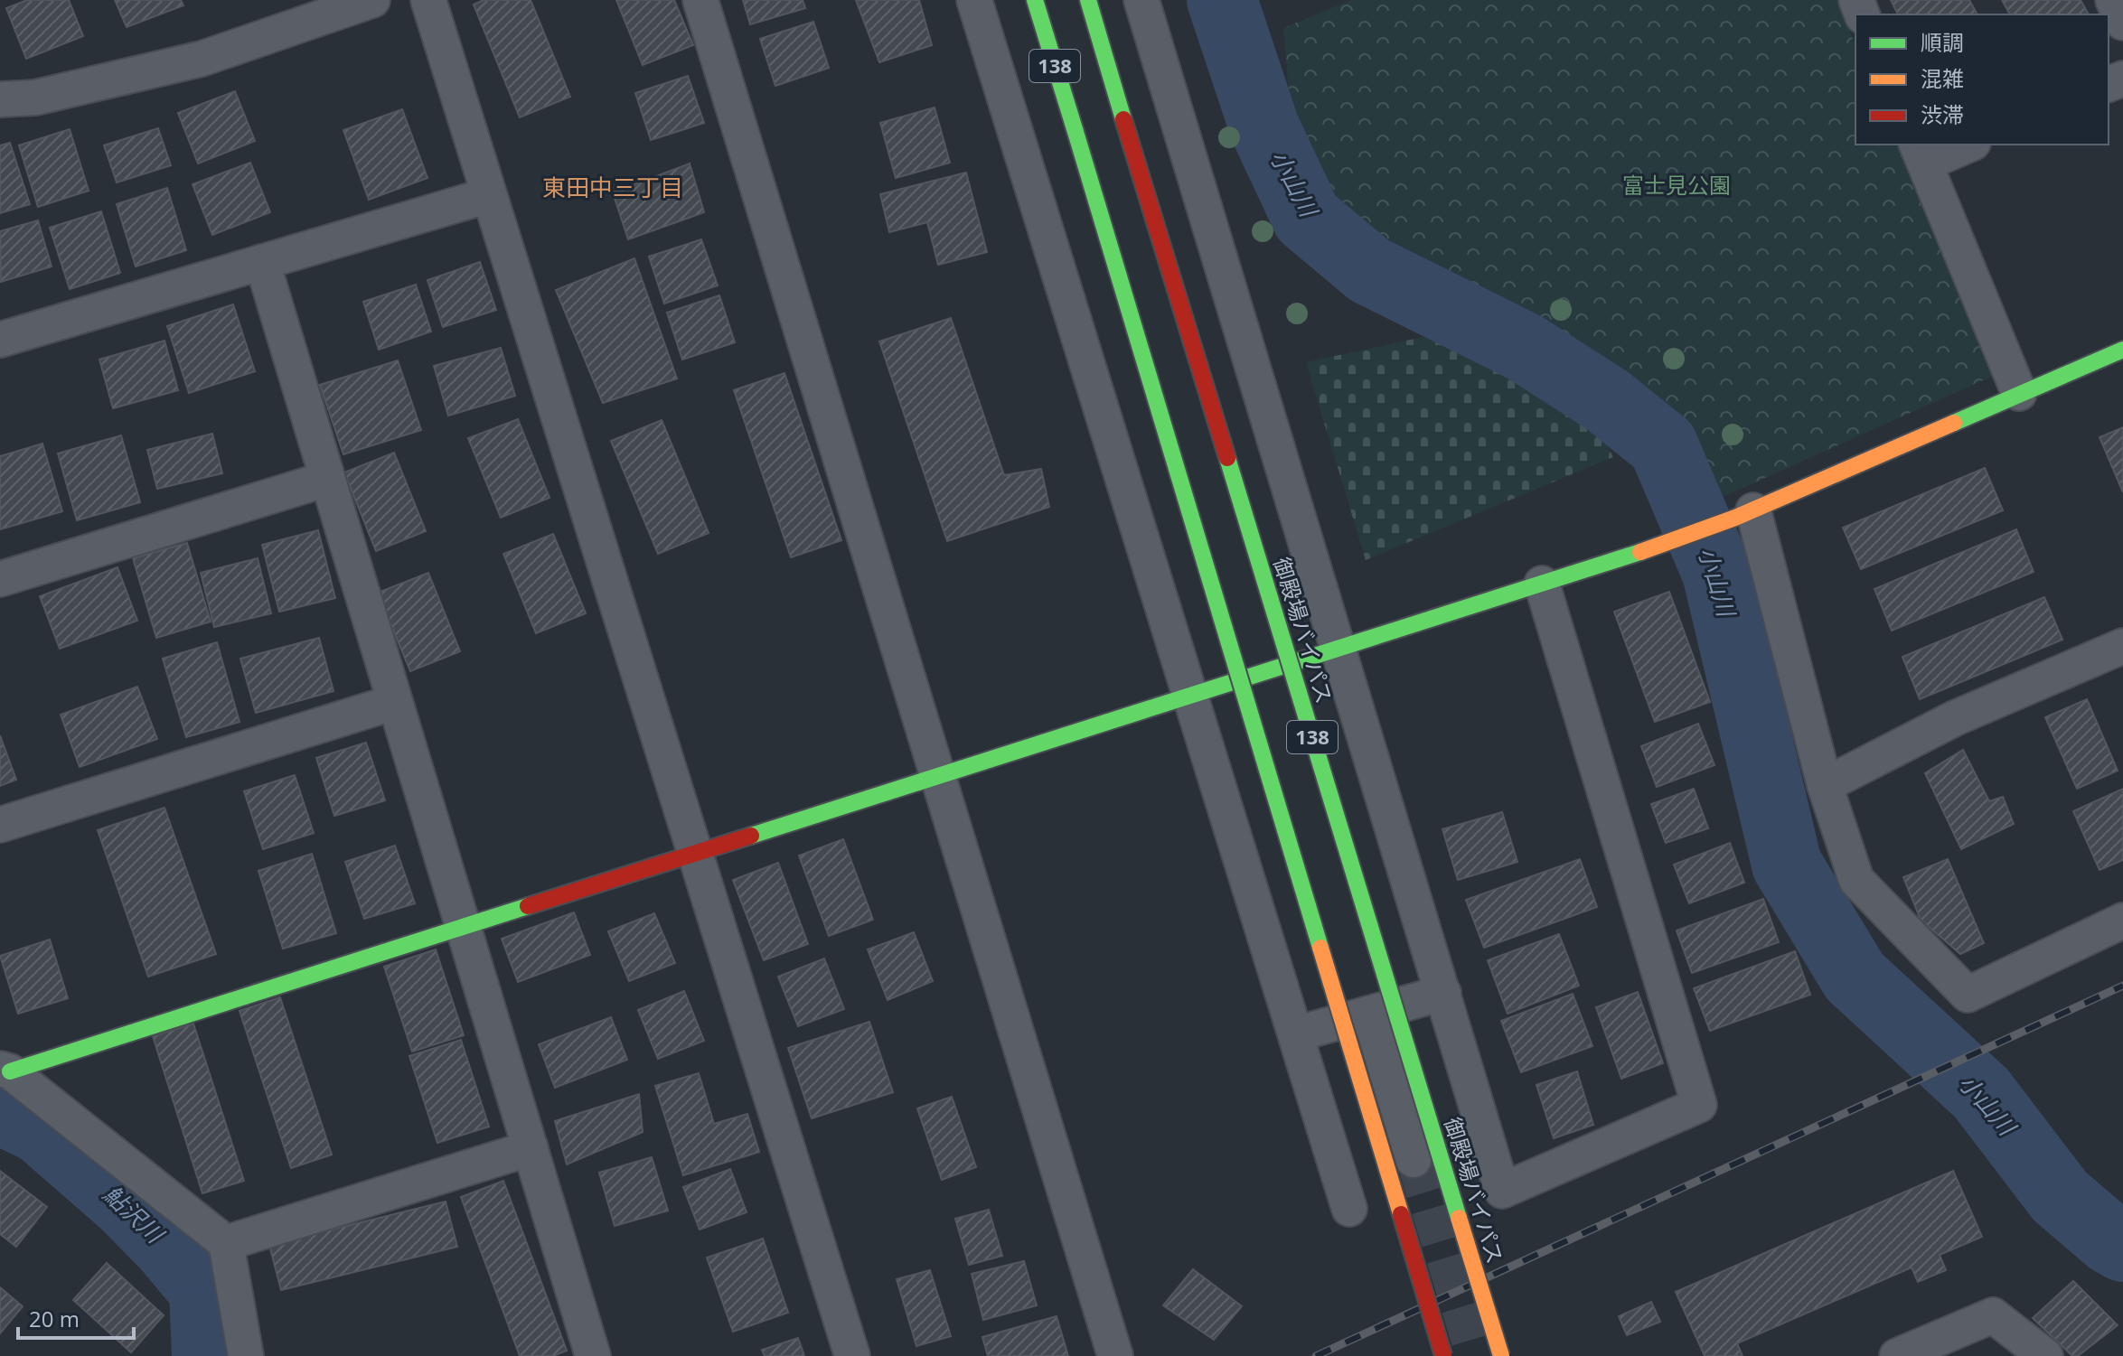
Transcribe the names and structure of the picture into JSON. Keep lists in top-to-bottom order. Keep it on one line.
{"streets":{"main road":["138","御殿場バイパス"]},"districts":["東田中三丁目"],"water":["小山川","鮎沢川"],"parks":["富士見公園"],"legend":["順調","混雑","渋滞"],"scale_bar":"20 m"}
